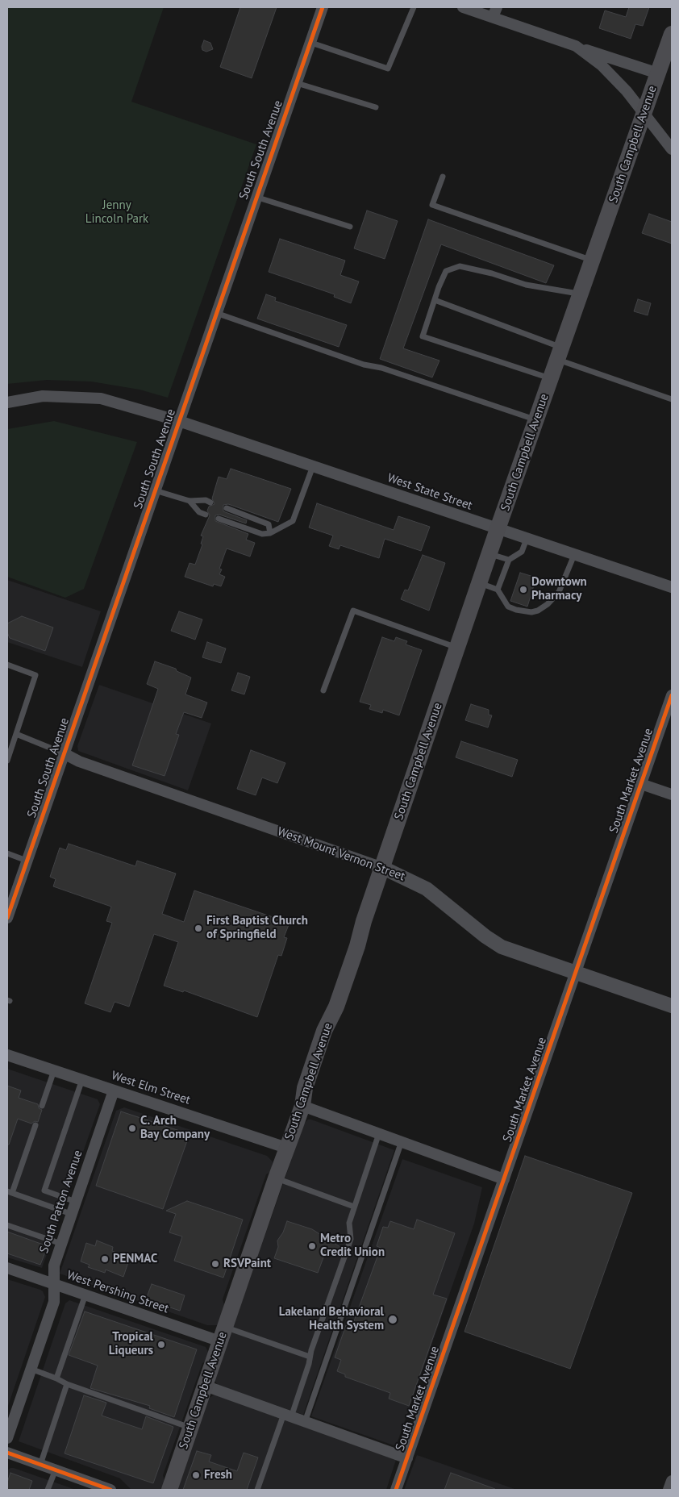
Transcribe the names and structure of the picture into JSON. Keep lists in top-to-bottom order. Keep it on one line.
{"streets":{"main road":["South Campbell Avenue"],"street":["South South Avenue","West State Street","South Market Avenue","West Mount Vernon Street","West Elm Street","South Patton Avenue","West Pershing Street"]},"crossings":[["South Campbell Avenue","West State Street"],["South Campbell Avenue","West Mount Vernon Street"],["South Campbell Avenue","West Elm Street"],["South Campbell Avenue","West Pershing Street"],["South South Avenue","West State Street"],["South South Avenue","West Mount Vernon Street"],["South Market Avenue","West Mount Vernon Street"],["West Elm Street","South Patton Avenue"],["South Patton Avenue","West Pershing Street"]],"parks":["Jenny Lincoln Park"],"places":["Downtown Pharmacy","First Baptist Church of Springfield","C. Arch Bay Company","Metro Credit Union","PENMAC","RSVPaint","Lakeland Behavioral Health System","Tropical Liqueurs","Fresh"]}
